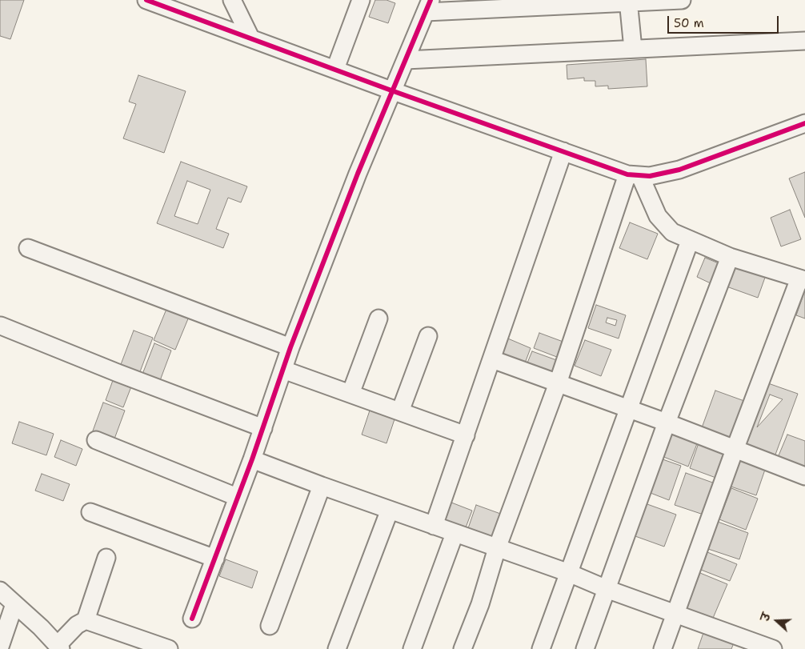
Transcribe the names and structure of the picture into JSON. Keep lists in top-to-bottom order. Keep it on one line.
{"scale_bar":"50 m","north":"left"}
